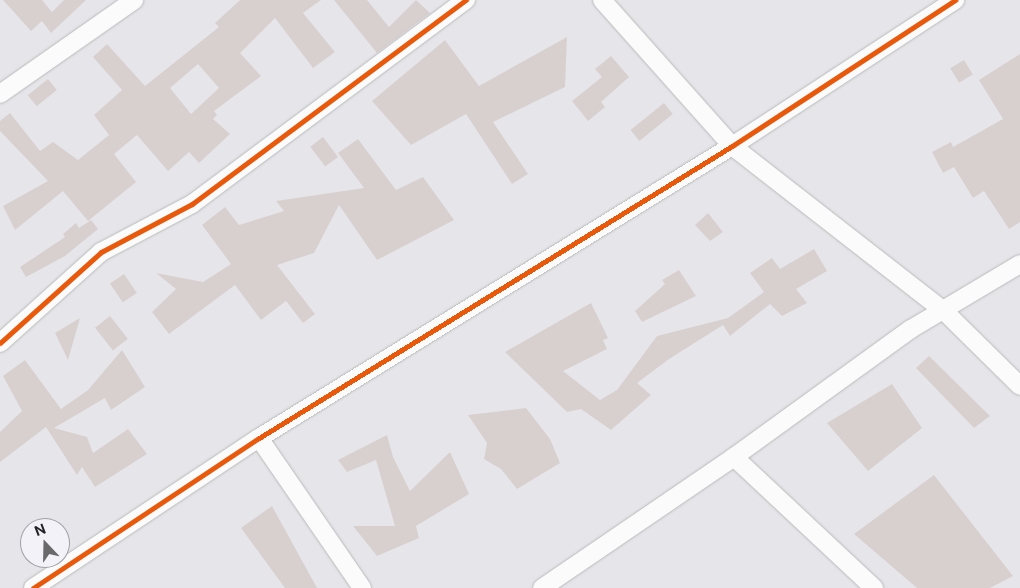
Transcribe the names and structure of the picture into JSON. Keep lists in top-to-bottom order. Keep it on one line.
{"north":"top"}
